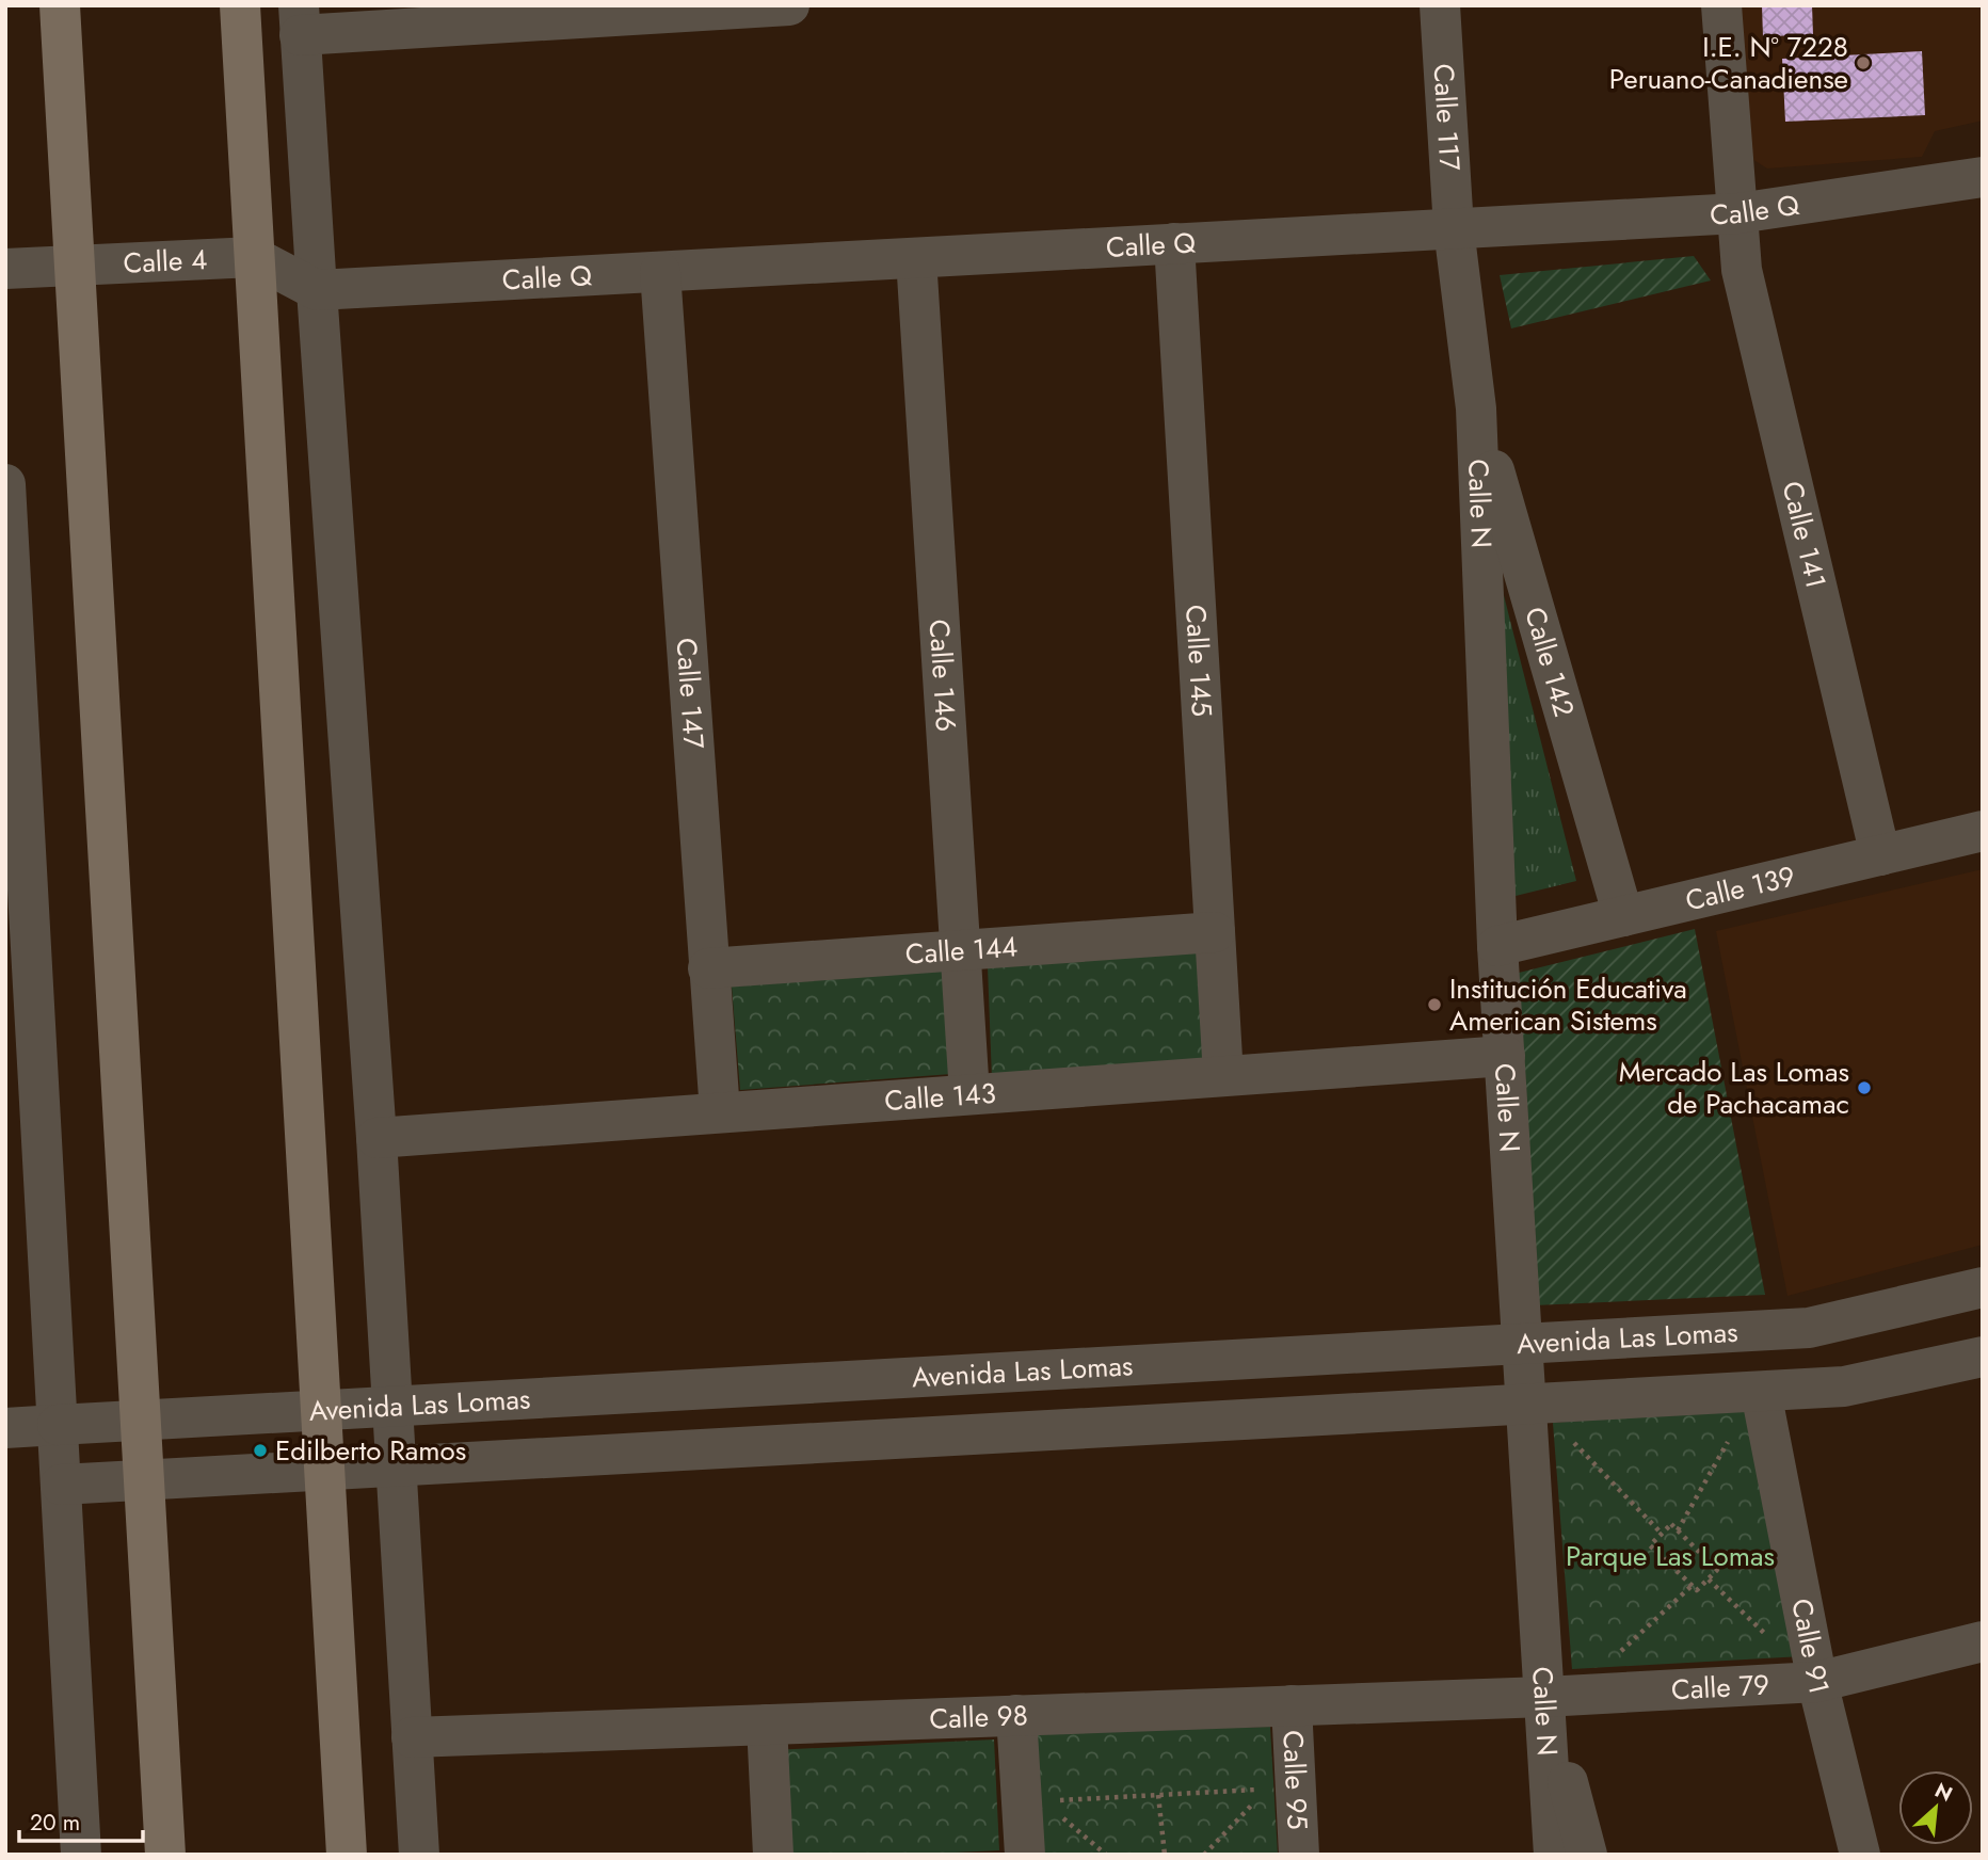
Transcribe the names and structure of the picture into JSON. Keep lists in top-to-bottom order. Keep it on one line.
{"streets":{"street":["Calle 117","Calle Q","Calle 4","Calle N","Calle 141","Calle 145","Calle 142","Calle 146","Calle 147","Calle 139","Calle 144","Calle 143","Avenida Las Lomas","Calle 91","Calle 79","Calle 98","Calle 95"]},"crossings":[["Calle 117","Calle Q"],["Calle 117","Calle N"],["Calle Q","Calle N"],["Calle Q","Calle 141"],["Calle Q","Calle 145"],["Calle Q","Calle 146"],["Calle Q","Calle 147"],["Calle N","Calle 142"],["Calle N","Calle 139"],["Calle N","Calle 143"],["Calle N","Avenida Las Lomas"],["Calle N","Calle 79"],["Calle N","Calle 98"],["Calle 141","Calle 139"],["Calle 145","Calle 144"],["Calle 145","Calle 143"],["Calle 142","Calle 139"],["Calle 146","Calle 144"],["Calle 146","Calle 143"],["Calle 147","Calle 144"],["Calle 147","Calle 143"],["Calle 91","Calle 79"],["Calle 79","Calle 98"],["Calle 98","Calle 95"]],"parks":["Parque Las Lomas"],"places":["I.E. N° 7228 Peruano-Canadiense","Institución Educativa American Sistems","Mercado Las Lomas de Pachacamac","Edilberto Ramos"],"scale_bar":"20 m","north":"top right"}
